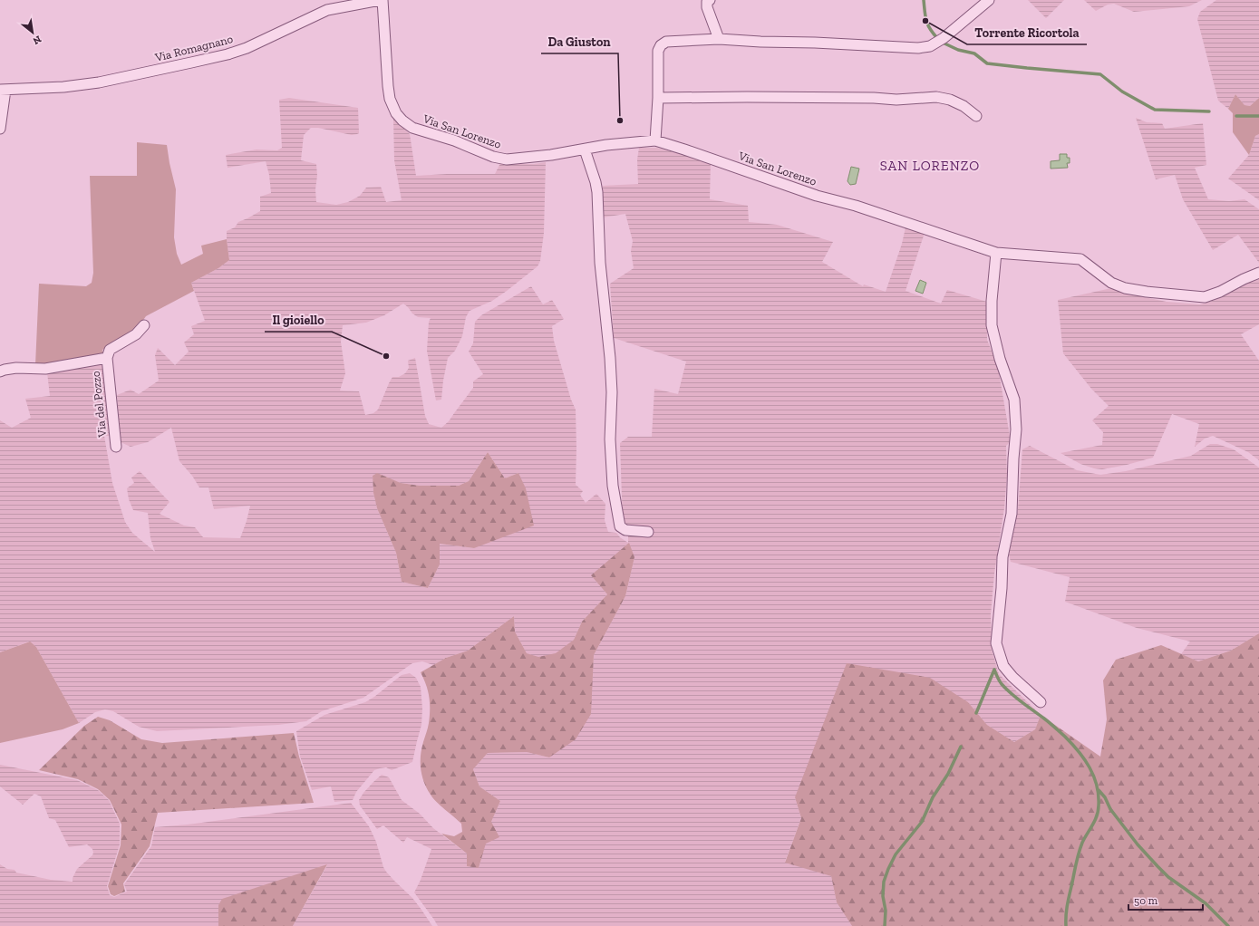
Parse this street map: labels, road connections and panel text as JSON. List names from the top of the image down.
{
  "streets": {
    "street": ["Via Romagnano", "Via San Lorenzo", "Via del Pozzo"]
  },
  "crossings": [
    ["Via Romagnano", "Via San Lorenzo"]
  ],
  "districts": ["SAN LORENZO"],
  "places": ["Torrente Ricortola", "Da Giuston", "Il gioiello"],
  "scale_bar": "50 m",
  "north": "bottom right"
}
